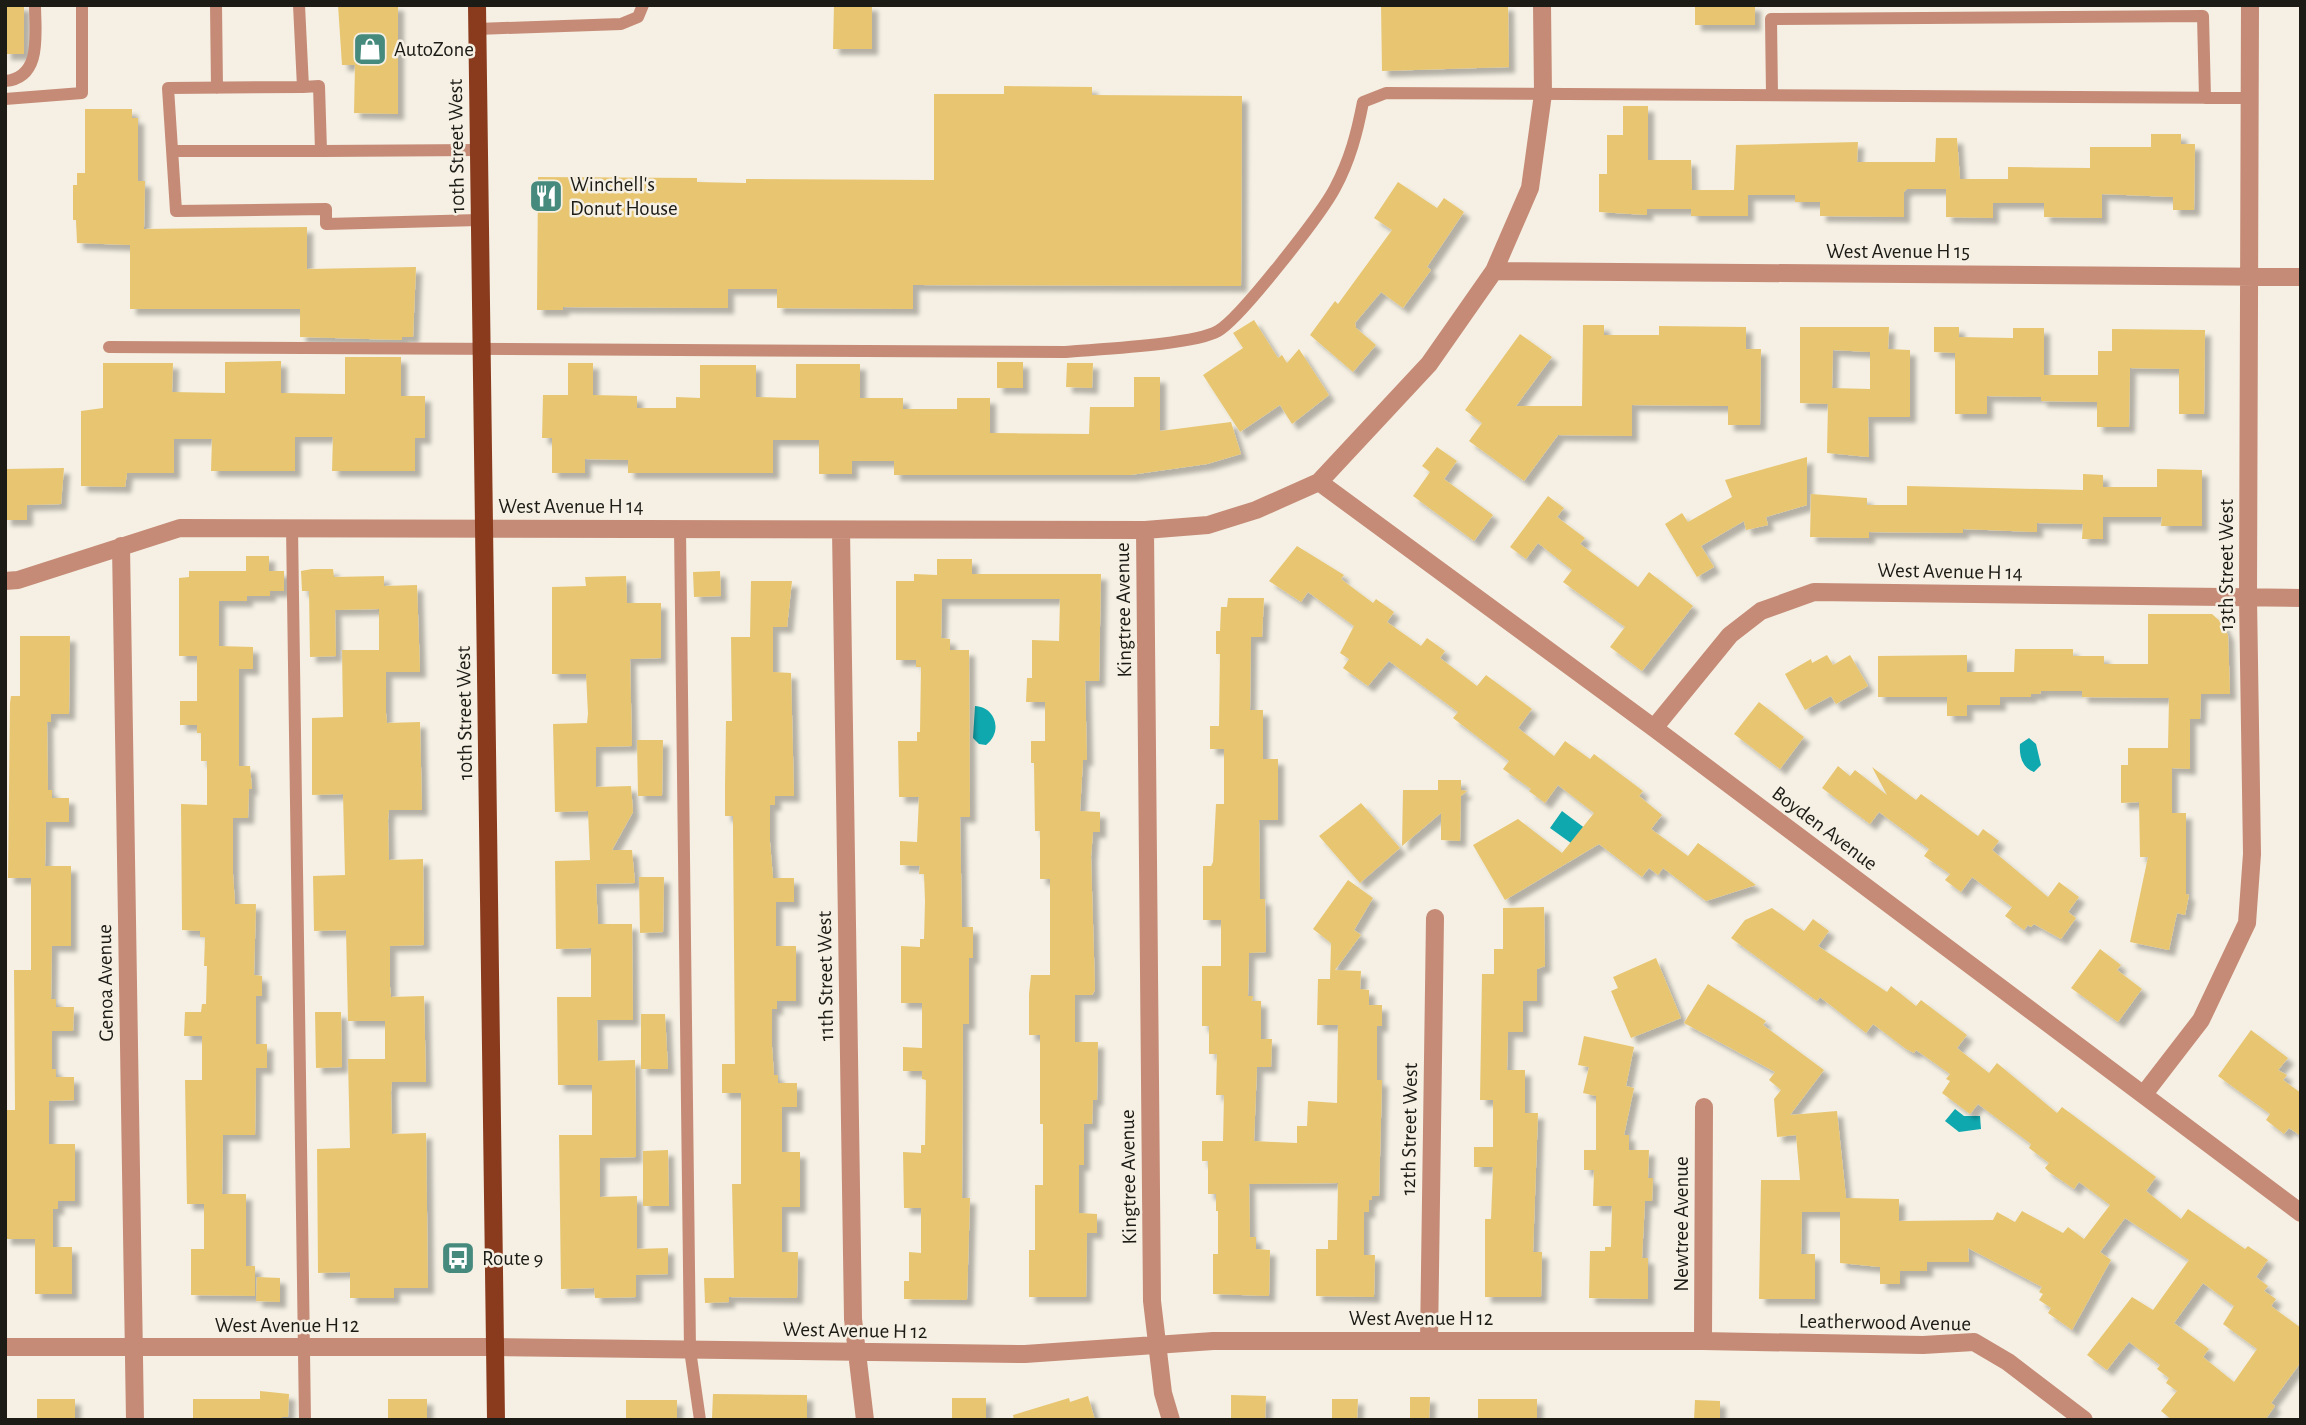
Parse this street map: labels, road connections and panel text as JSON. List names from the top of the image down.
{
  "streets": {
    "main road": ["10th Street West"],
    "street": [
      "West Avenue H 15",
      "West Avenue H 14",
      "13th Street West",
      "Kingtree Avenue",
      "Boyden Avenue",
      "11th Street West",
      "Genoa Avenue",
      "12th Street West",
      "Newtree Avenue",
      "West Avenue H 12",
      "Leatherwood Avenue"
    ]
  },
  "crossings": [
    ["10th Street West", "West Avenue H 14"],
    ["10th Street West", "West Avenue H 12"],
    ["West Avenue H 15", "13th Street West"],
    ["West Avenue H 15", "Kingtree Avenue"],
    ["West Avenue H 14", "13th Street West"],
    ["West Avenue H 14", "Kingtree Avenue"],
    ["West Avenue H 14", "Boyden Avenue"],
    ["West Avenue H 14", "11th Street West"],
    ["West Avenue H 14", "Genoa Avenue"],
    ["13th Street West", "Boyden Avenue"],
    ["Kingtree Avenue", "Boyden Avenue"],
    ["Kingtree Avenue", "West Avenue H 12"],
    ["11th Street West", "West Avenue H 12"],
    ["Genoa Avenue", "West Avenue H 12"],
    ["12th Street West", "West Avenue H 12"],
    ["Newtree Avenue", "West Avenue H 12"],
    ["Newtree Avenue", "Leatherwood Avenue"],
    ["West Avenue H 12", "Leatherwood Avenue"]
  ],
  "places": {
    "shop": ["AutoZone"],
    "restaurant": ["Winchell's Donut House"],
    "bus stop": ["Route 9"]
  }
}
